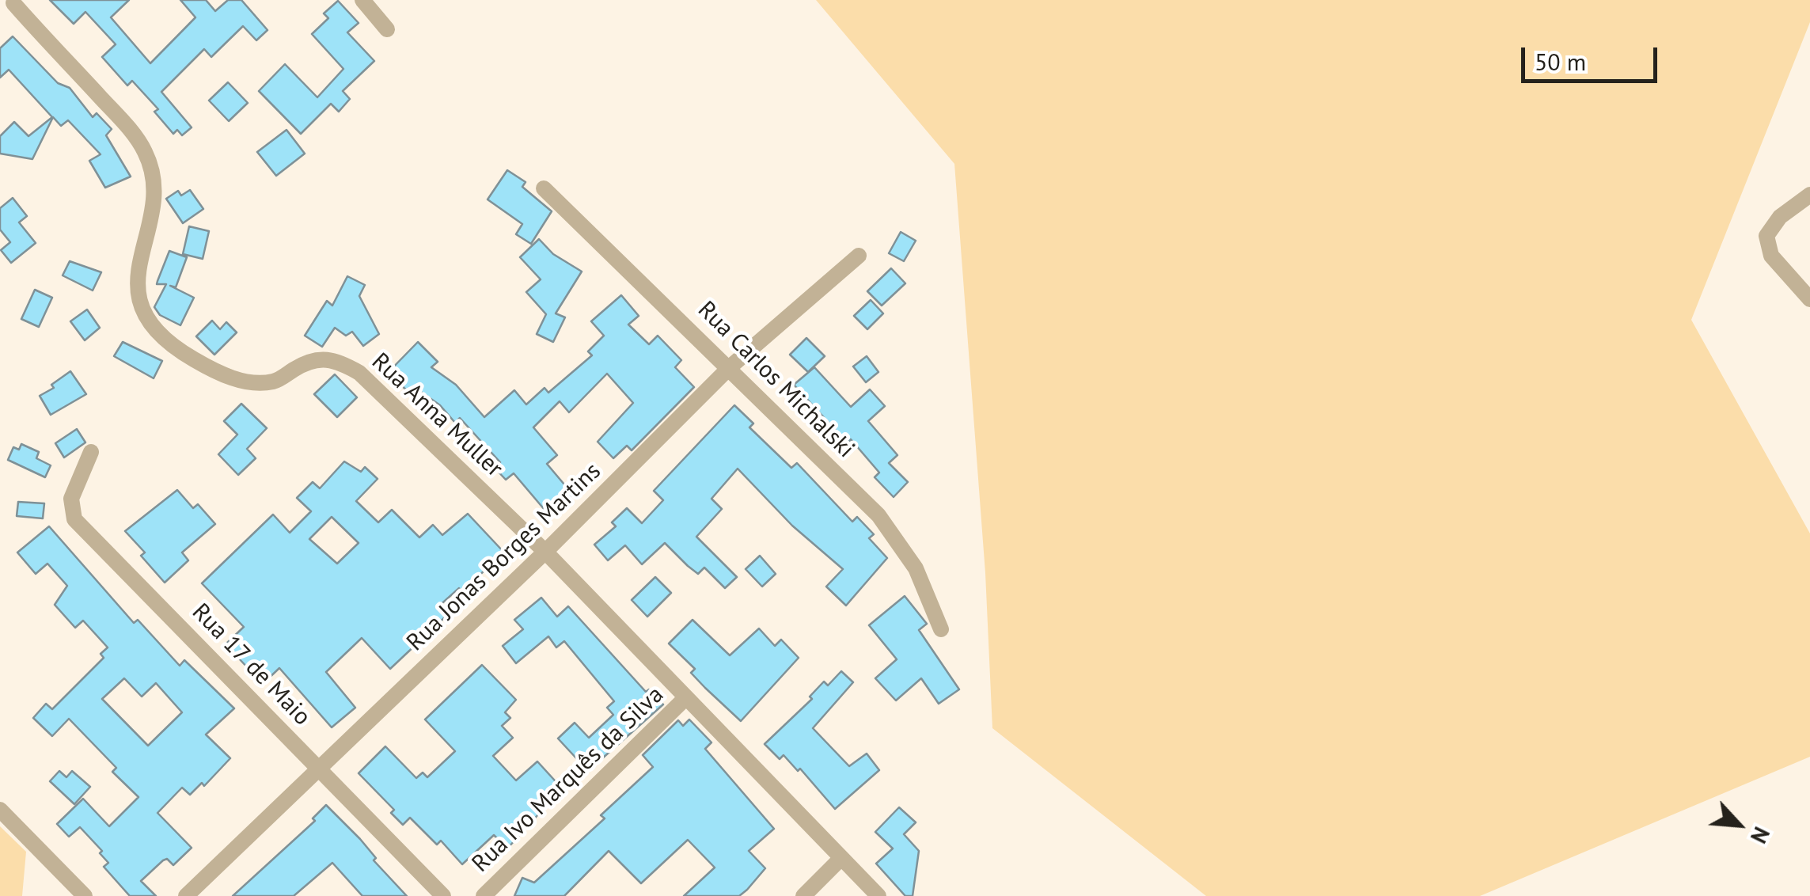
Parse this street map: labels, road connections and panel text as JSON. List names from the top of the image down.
{
  "streets": {
    "street": [
      "Rua Carlos Michalski",
      "Rua Anna Muller",
      "Rua Jonas Borges Martins",
      "Rua 17 de Maio",
      "Rua Ivo Marquês da Silva"
    ]
  },
  "crossings": [
    ["Rua Carlos Michalski", "Rua Jonas Borges Martins"],
    ["Rua Anna Muller", "Rua Jonas Borges Martins"],
    ["Rua Anna Muller", "Rua Ivo Marquês da Silva"],
    ["Rua Jonas Borges Martins", "Rua 17 de Maio"]
  ],
  "scale_bar": "50 m",
  "north": "bottom right"
}
